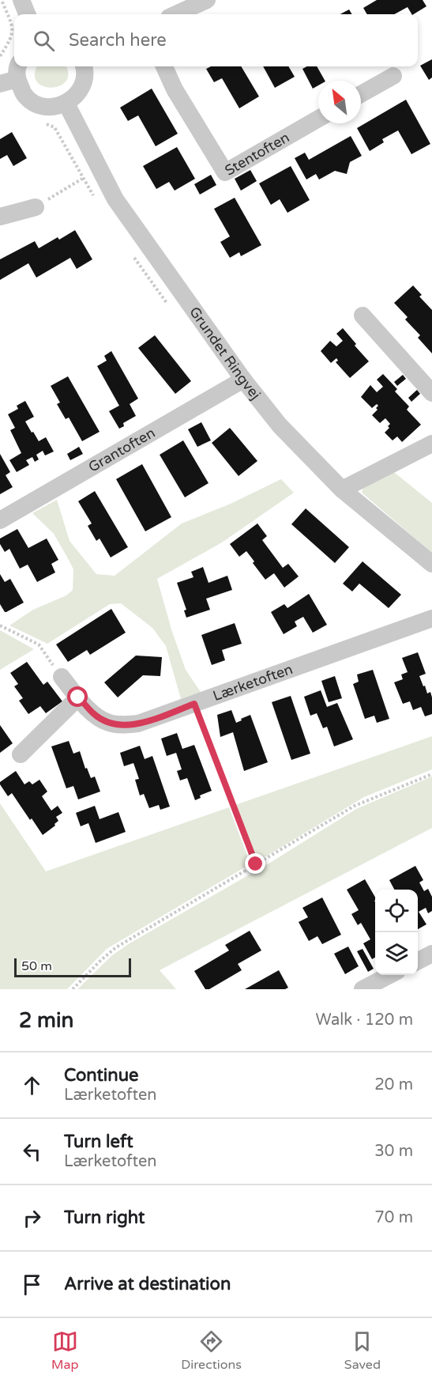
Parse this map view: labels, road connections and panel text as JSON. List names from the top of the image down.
{
  "streets": {
    "street": [
      "Stentoften",
      "Grundet Ringvej",
      "Grantoften",
      "Lærketoften"
    ]
  },
  "crossings": [
    ["Grundet Ringvej", "Grantoften"]
  ],
  "scale_bar": "50 m",
  "north": "top left",
  "page": {
    "search": "Search here",
    "scale": "50 m",
    "heading": ["2 min", "Walk · 120 m"],
    "list": [
      ["Continue", "Lærketoften", "20 m"],
      ["Turn left", "Lærketoften", "30 m"],
      ["Turn right", "70 m"],
      "Arrive at destination"
    ],
    "nav": ["Map", "Directions", "Saved"]
  }
}
